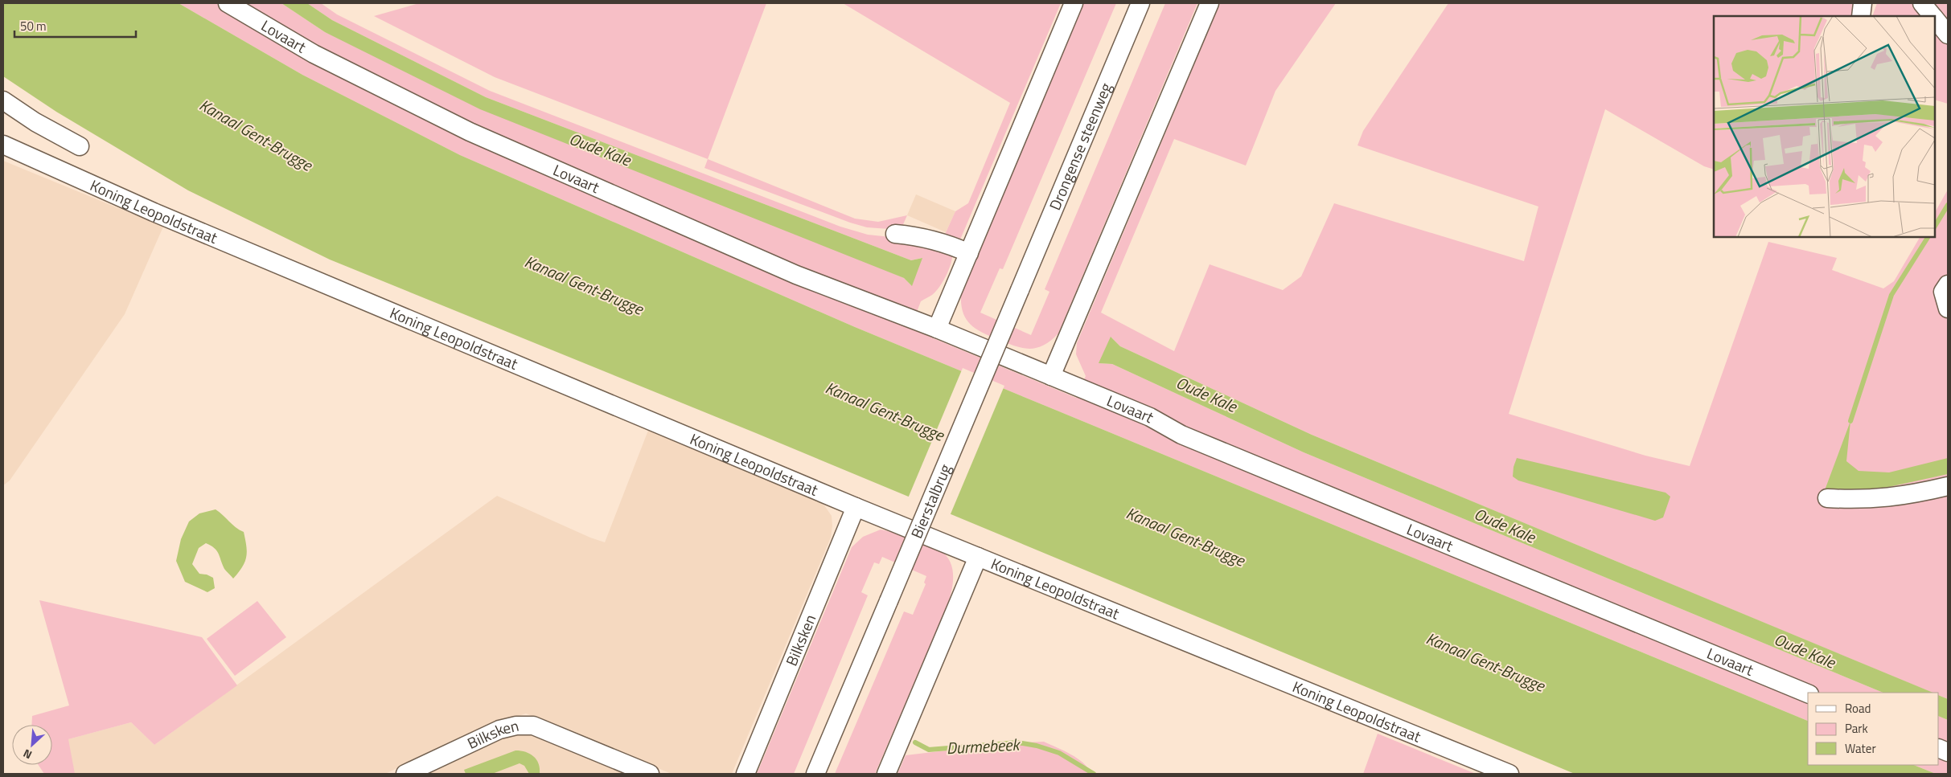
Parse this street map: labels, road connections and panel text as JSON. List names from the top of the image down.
{
  "streets": {
    "street": [
      "Lovaart",
      "Drongense steenweg",
      "Koning Leopoldstraat",
      "Bierstalbrug",
      "Bilksken"
    ]
  },
  "crossings": [
    ["Drongense steenweg", "Bierstalbrug"],
    ["Koning Leopoldstraat", "Bilksken"]
  ],
  "water": ["Kanaal Gent-Brugge", "Oude Kale", "Durmebeek"],
  "legend": ["Road", "Park", "Water"],
  "scale_bar": "50 m",
  "north": "bottom left"
}
